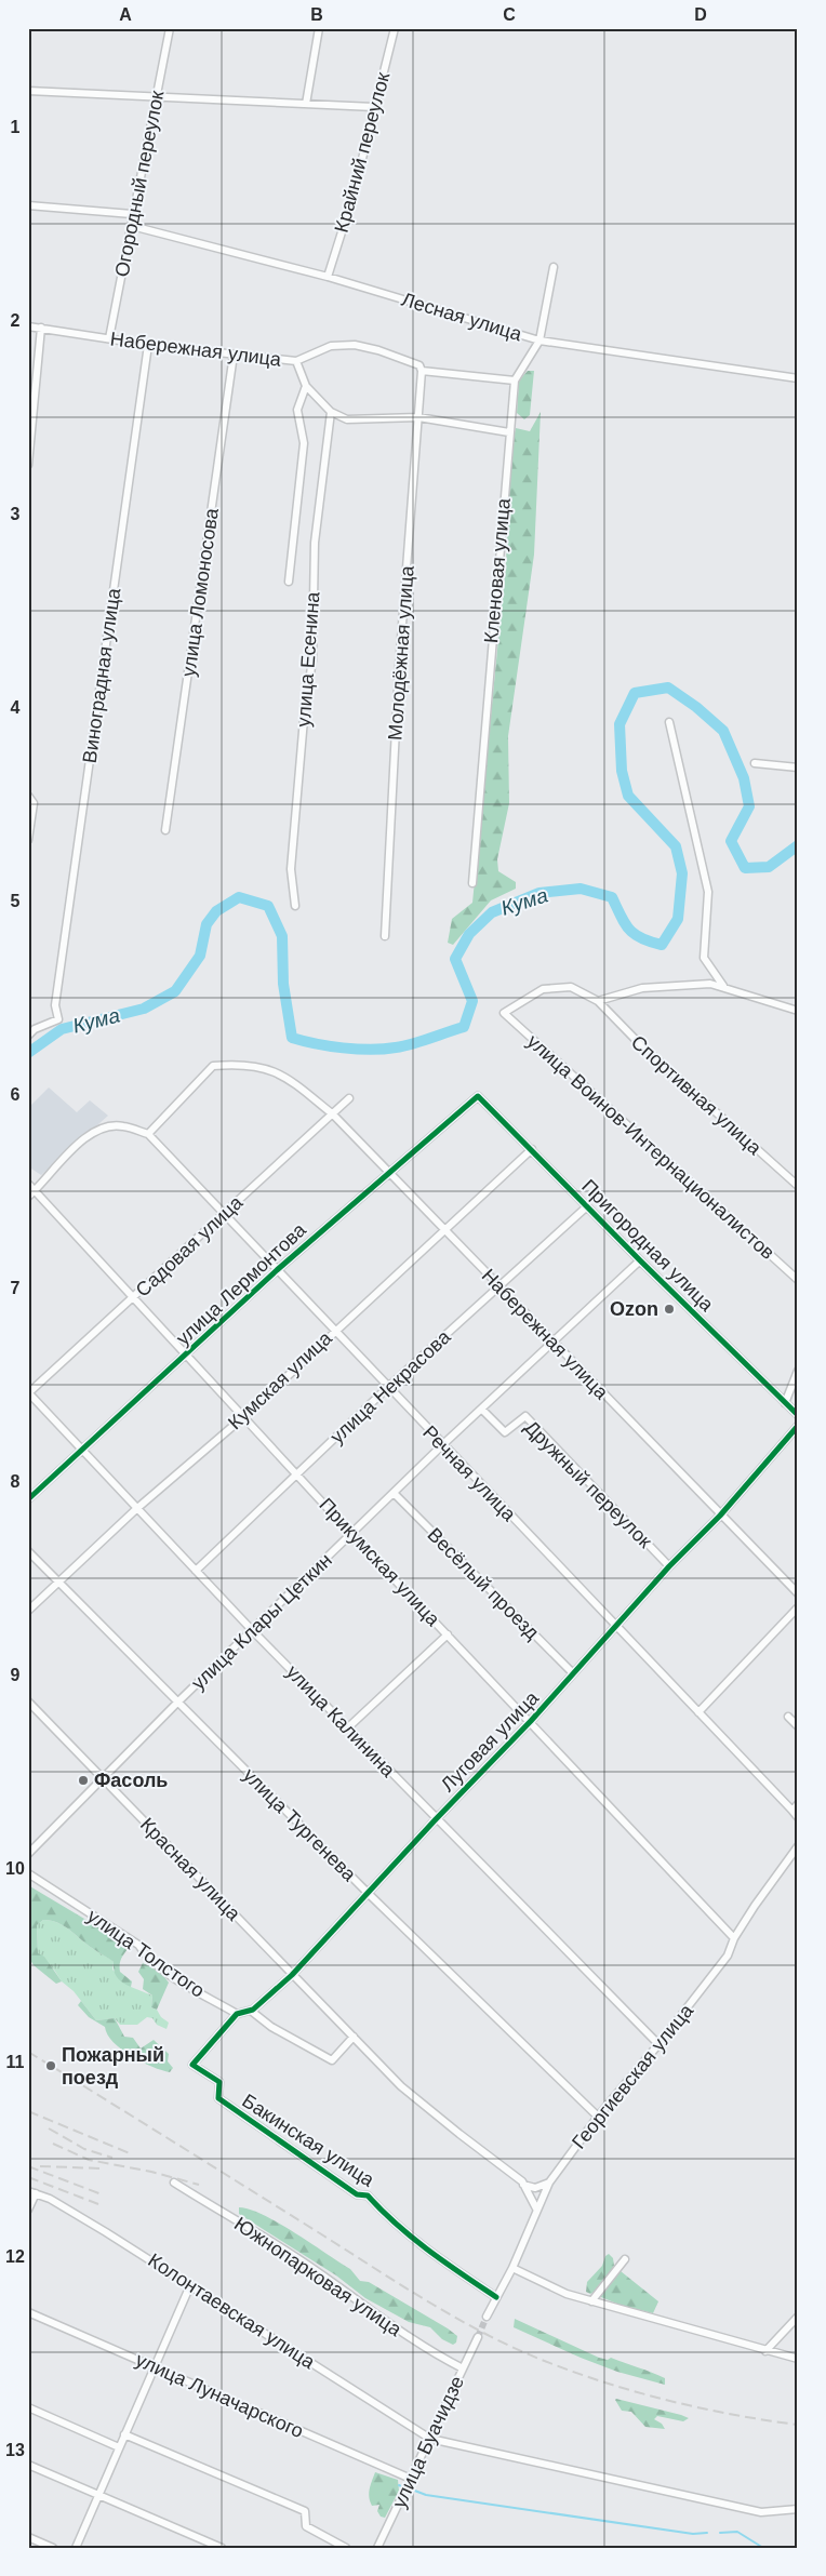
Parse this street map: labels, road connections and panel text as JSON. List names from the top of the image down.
{
  "streets": {
    "street": [
      "Крайний переулок",
      "Огородный переулок",
      "Лесная улица",
      "Набережная улица",
      "Кленовая улица",
      "улица Ломоносова",
      "Молодёжная улица",
      "улица Есенина",
      "Виноградная улица",
      "Спортивная улица",
      "улица Воинов-Интернационалистов",
      "Пригородная улица",
      "Садовая улица",
      "улица Лермонтова",
      "Кумская улица",
      "улица Некрасова",
      "Речная улица",
      "Дружный переулок",
      "Прикумская улица",
      "Весёлый проезд",
      "улица Клары Цеткин",
      "улица Калинина",
      "Луговая улица",
      "улица Тургенева",
      "Красная улица",
      "улица Толстого",
      "Георгиевская улица",
      "Бакинская улица",
      "Южнопарковая улица",
      "Колонтаевская улица",
      "улица Луначарского",
      "улица Буачидзе"
    ]
  },
  "crossings": [
    ["Крайний переулок", "Лесная улица"],
    ["Огородный переулок", "Лесная улица"],
    ["Огородный переулок", "Набережная улица"],
    ["Лесная улица", "Кленовая улица"],
    ["Набережная улица", "Кленовая улица"],
    ["Набережная улица", "улица Ломоносова"],
    ["Набережная улица", "Молодёжная улица"],
    ["Набережная улица", "Виноградная улица"],
    ["Набережная улица", "Садовая улица"],
    ["Набережная улица", "улица Лермонтова"],
    ["Набережная улица", "Кумская улица"],
    ["Набережная улица", "улица Некрасова"],
    ["Набережная улица", "Речная улица"],
    ["Набережная улица", "улица Клары Цеткин"],
    ["Набережная улица", "Луговая улица"],
    ["Спортивная улица", "улица Воинов-Интернационалистов"],
    ["Пригородная улица", "улица Лермонтова"],
    ["Пригородная улица", "Кумская улица"],
    ["Пригородная улица", "улица Некрасова"],
    ["Пригородная улица", "улица Клары Цеткин"],
    ["Садовая улица", "Речная улица"],
    ["Садовая улица", "Прикумская улица"],
    ["Садовая улица", "улица Калинина"],
    ["улица Лермонтова", "Речная улица"],
    ["улица Лермонтова", "Прикумская улица"],
    ["улица Лермонтова", "улица Калинина"],
    ["Кумская улица", "Речная улица"],
    ["Кумская улица", "Прикумская улица"],
    ["Кумская улица", "улица Калинина"],
    ["Кумская улица", "улица Тургенева"],
    ["улица Некрасова", "Речная улица"],
    ["улица Некрасова", "Прикумская улица"],
    ["улица Некрасова", "улица Калинина"],
    ["Речная улица", "улица Клары Цеткин"],
    ["Речная улица", "Луговая улица"],
    ["Дружный переулок", "улица Клары Цеткин"],
    ["Дружный переулок", "Луговая улица"],
    ["Прикумская улица", "улица Клары Цеткин"],
    ["Прикумская улица", "Луговая улица"],
    ["Прикумская улица", "Георгиевская улица"],
    ["Весёлый проезд", "улица Клары Цеткин"],
    ["Весёлый проезд", "Луговая улица"],
    ["улица Клары Цеткин", "улица Калинина"],
    ["улица Клары Цеткин", "улица Тургенева"],
    ["улица Клары Цеткин", "Красная улица"],
    ["улица Калинина", "Луговая улица"],
    ["улица Калинина", "Георгиевская улица"],
    ["Луговая улица", "улица Тургенева"],
    ["Луговая улица", "Красная улица"],
    ["Луговая улица", "улица Толстого"],
    ["Луговая улица", "Бакинская улица"],
    ["улица Тургенева", "Георгиевская улица"],
    ["Красная улица", "Георгиевская улица"],
    ["улица Толстого", "Бакинская улица"],
    ["Георгиевская улица", "Бакинская улица"],
    ["Южнопарковая улица", "улица Буачидзе"],
    ["Колонтаевская улица", "улица Буачидзе"],
    ["улица Луначарского", "улица Буачидзе"]
  ],
  "water": ["Кума"],
  "places": ["Ozon", "Фасоль", "Пожарный поезд"],
  "grid": {
    "columns": [
      "A",
      "B",
      "C",
      "D"
    ],
    "rows": [
      "1",
      "2",
      "3",
      "4",
      "5",
      "6",
      "7",
      "8",
      "9",
      "10",
      "11",
      "12",
      "13"
    ]
  }
}
